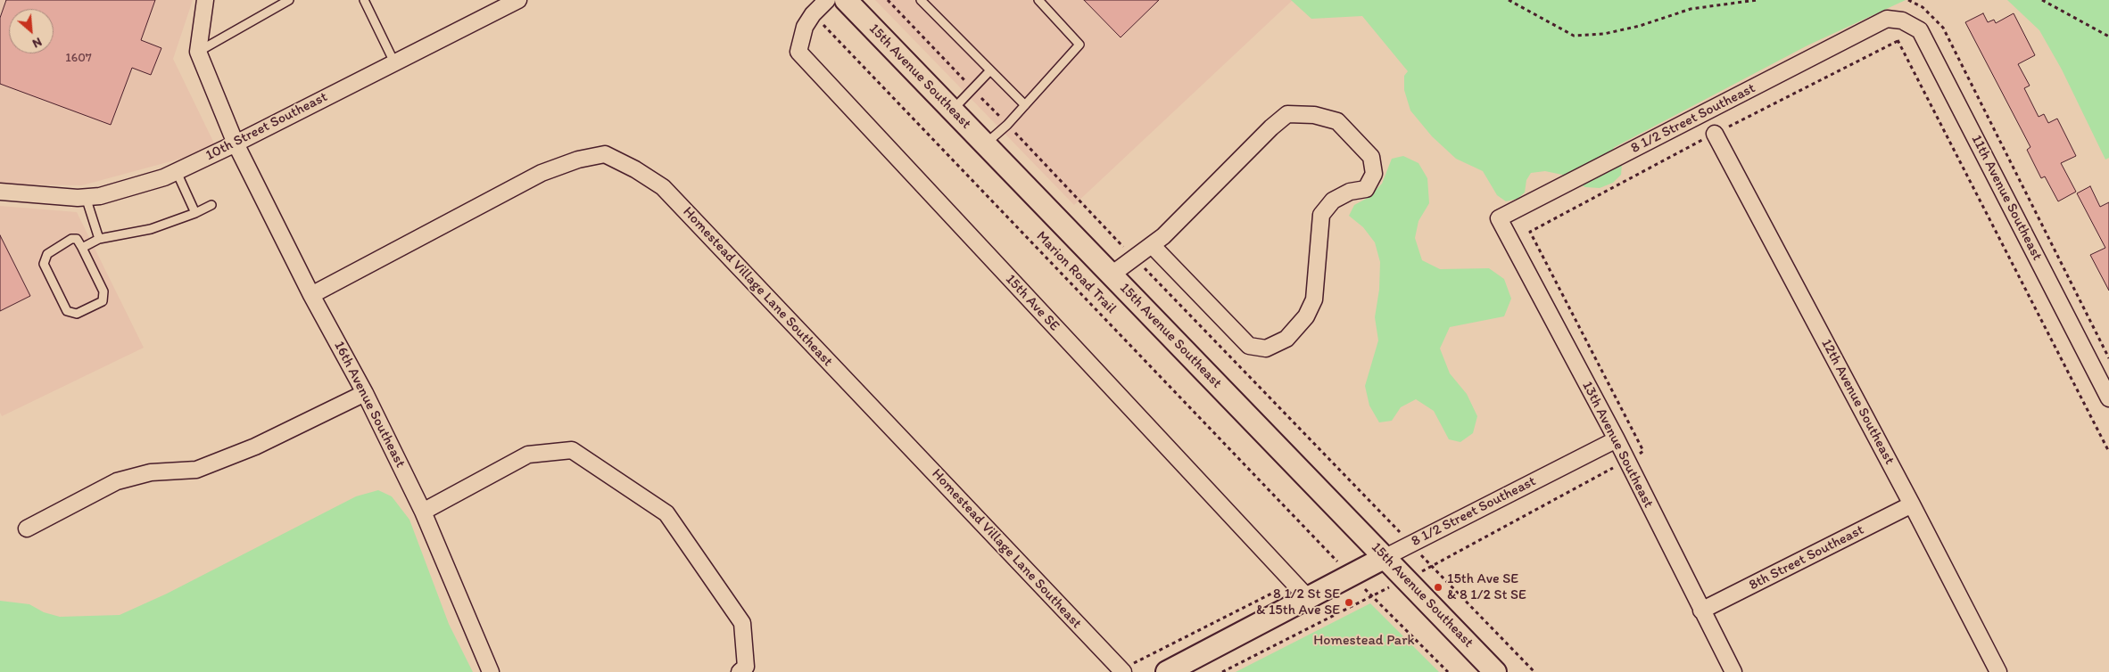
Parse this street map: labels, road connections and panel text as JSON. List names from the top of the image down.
{
  "streets": {
    "main road": ["15th Avenue Southeast", "8 1/2 Street Southeast"],
    "street": [
      "10th Street Southeast",
      "11th Avenue Southeast",
      "Homestead Village Lane Southeast",
      "15th Ave SE",
      "12th Avenue Southeast",
      "16th Avenue Southeast",
      "13th Avenue Southeast",
      "8th Street Southeast"
    ],
    "path": ["Marion Road Trail"]
  },
  "crossings": [
    ["15th Avenue Southeast", "8 1/2 Street Southeast"],
    ["8 1/2 Street Southeast", "11th Avenue Southeast"],
    ["8 1/2 Street Southeast", "15th Ave SE"],
    ["8 1/2 Street Southeast", "13th Avenue Southeast"],
    ["10th Street Southeast", "16th Avenue Southeast"],
    ["Marion Road Trail", "15th Ave SE"],
    ["Homestead Village Lane Southeast", "16th Avenue Southeast"],
    ["12th Avenue Southeast", "8th Street Southeast"],
    ["13th Avenue Southeast", "8th Street Southeast"]
  ],
  "parks": ["Homestead Park"],
  "places": ["15th Ave SE & 8 1/2 St SE", "8 1/2 St SE & 15th Ave SE"],
  "house_numbers": ["1607"],
  "north": "bottom right"
}
